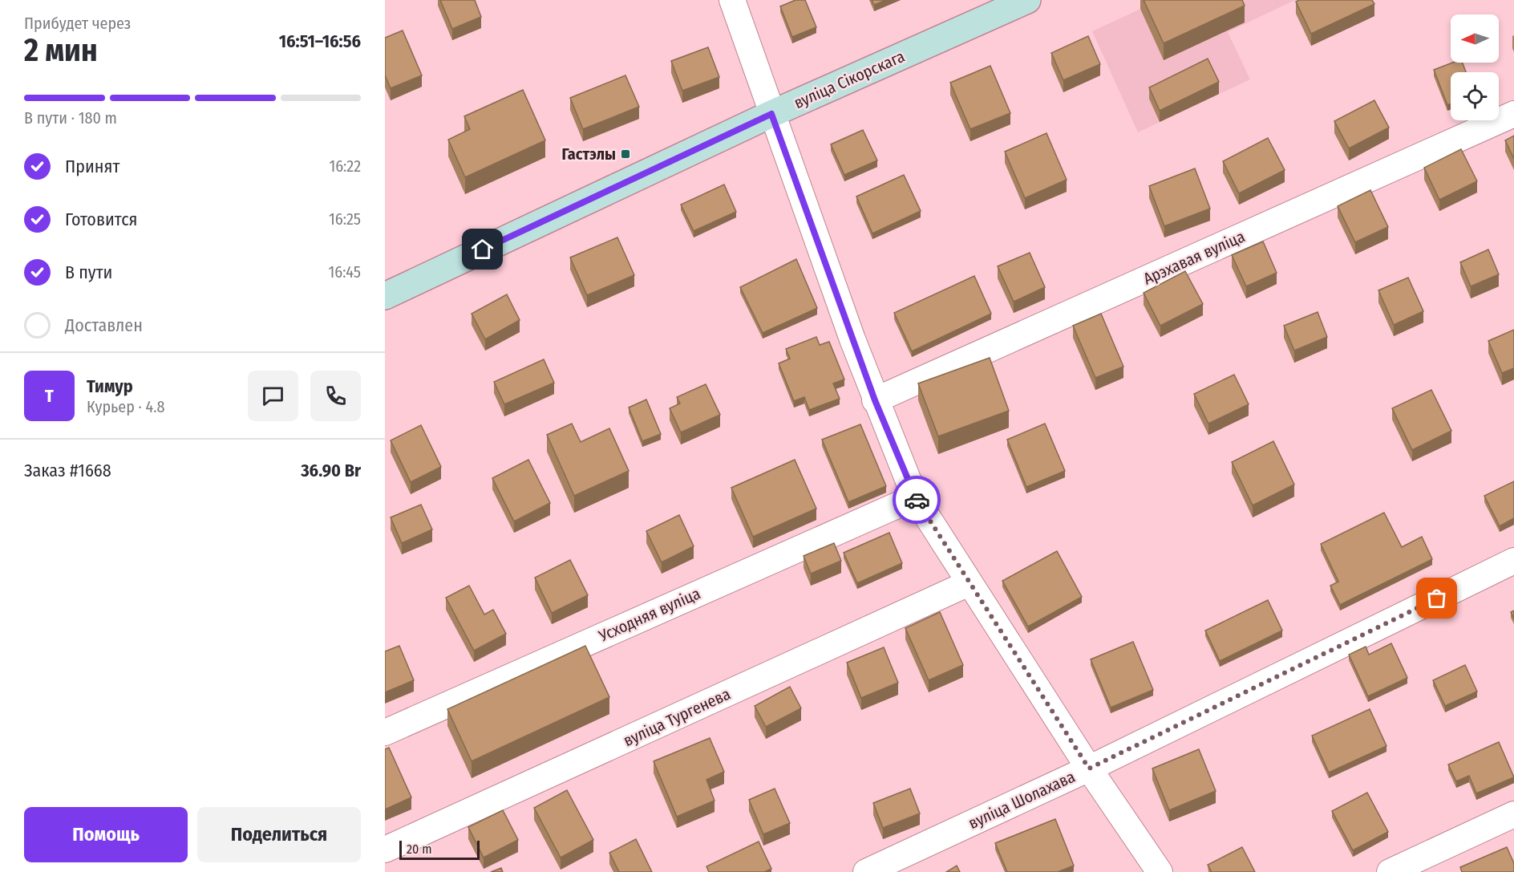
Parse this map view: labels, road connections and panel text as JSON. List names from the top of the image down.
{
  "streets": {
    "street": [
      "вуліца Сікорскага",
      "Арэхавая вуліца",
      "Усходняя вуліца",
      "вуліца Тургенева",
      "вуліца Шолахава"
    ]
  },
  "places": {
    "transit": ["Гастэлы"]
  },
  "scale_bar": "20 m",
  "north": "left",
  "page": {
    "heading": ["2 мин", "Прибудет через", "16:51–16:56"],
    "panel": [
      "Тимур",
      "Курьер · 4.8",
      "Заказ #1668",
      "36.90 Br"
    ],
    "bar": "В пути · 180 m",
    "list": [
      ["Принят", "16:22"],
      ["Готовится", "16:25"],
      ["В пути", "16:45"],
      "Доставлен"
    ],
    "round": "Т",
    "buttons": ["Помощь", "Поделиться"],
    "scale": "20 m"
  }
}
